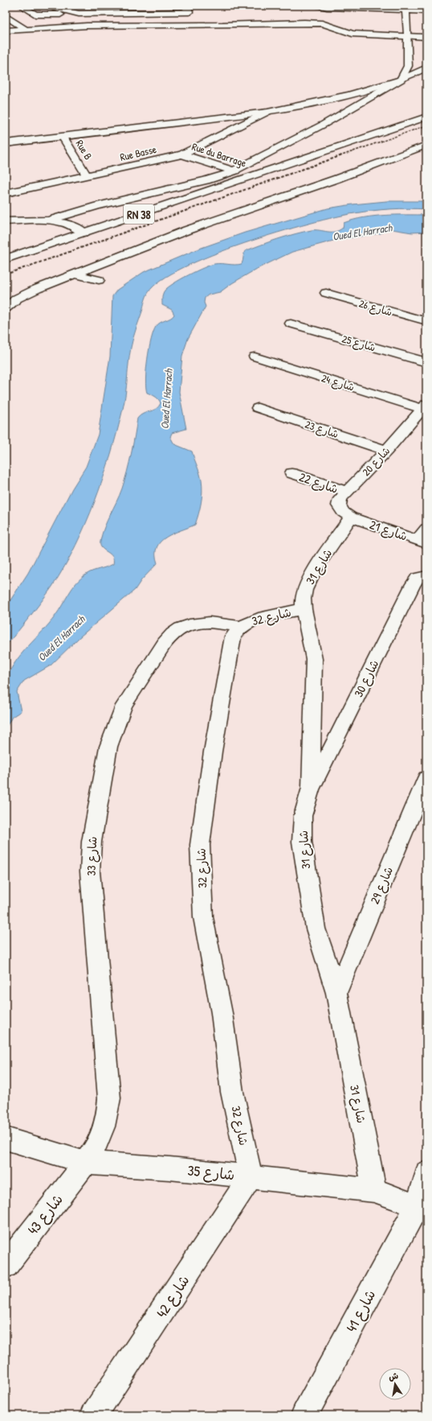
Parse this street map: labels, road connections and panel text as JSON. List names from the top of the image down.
{
  "streets": {
    "street": [
      "Rue B",
      "Rue Basse",
      "Rue du Barrage",
      "RN 38",
      "شارع 26",
      "شارع 25",
      "شارع 24",
      "شارع 23",
      "شارع 20",
      "شارع 22",
      "شارع 21",
      "شارع 31",
      "شارع 32",
      "شارع 30",
      "شارع 33",
      "شارع 29",
      "شارع 35",
      "شارع 43",
      "شارع 42",
      "شارع 41"
    ]
  },
  "crossings": [
    ["Rue B", "Rue Basse"],
    ["Rue Basse", "Rue du Barrage"],
    ["Rue du Barrage", "RN 38"],
    ["شارع 24", "شارع 20"],
    ["شارع 23", "شارع 20"],
    ["شارع 20", "شارع 22"],
    ["شارع 20", "شارع 21"],
    ["شارع 20", "شارع 31"],
    ["شارع 21", "شارع 31"],
    ["شارع 31", "شارع 32"],
    ["شارع 31", "شارع 30"],
    ["شارع 31", "شارع 29"],
    ["شارع 31", "شارع 35"],
    ["شارع 32", "شارع 33"],
    ["شارع 32", "شارع 35"],
    ["شارع 32", "شارع 42"],
    ["شارع 33", "شارع 35"],
    ["شارع 33", "شارع 43"],
    ["شارع 35", "شارع 43"],
    ["شارع 35", "شارع 42"],
    ["شارع 35", "شارع 41"]
  ],
  "water": ["Oued El Harrach"],
  "north": "top"
}
